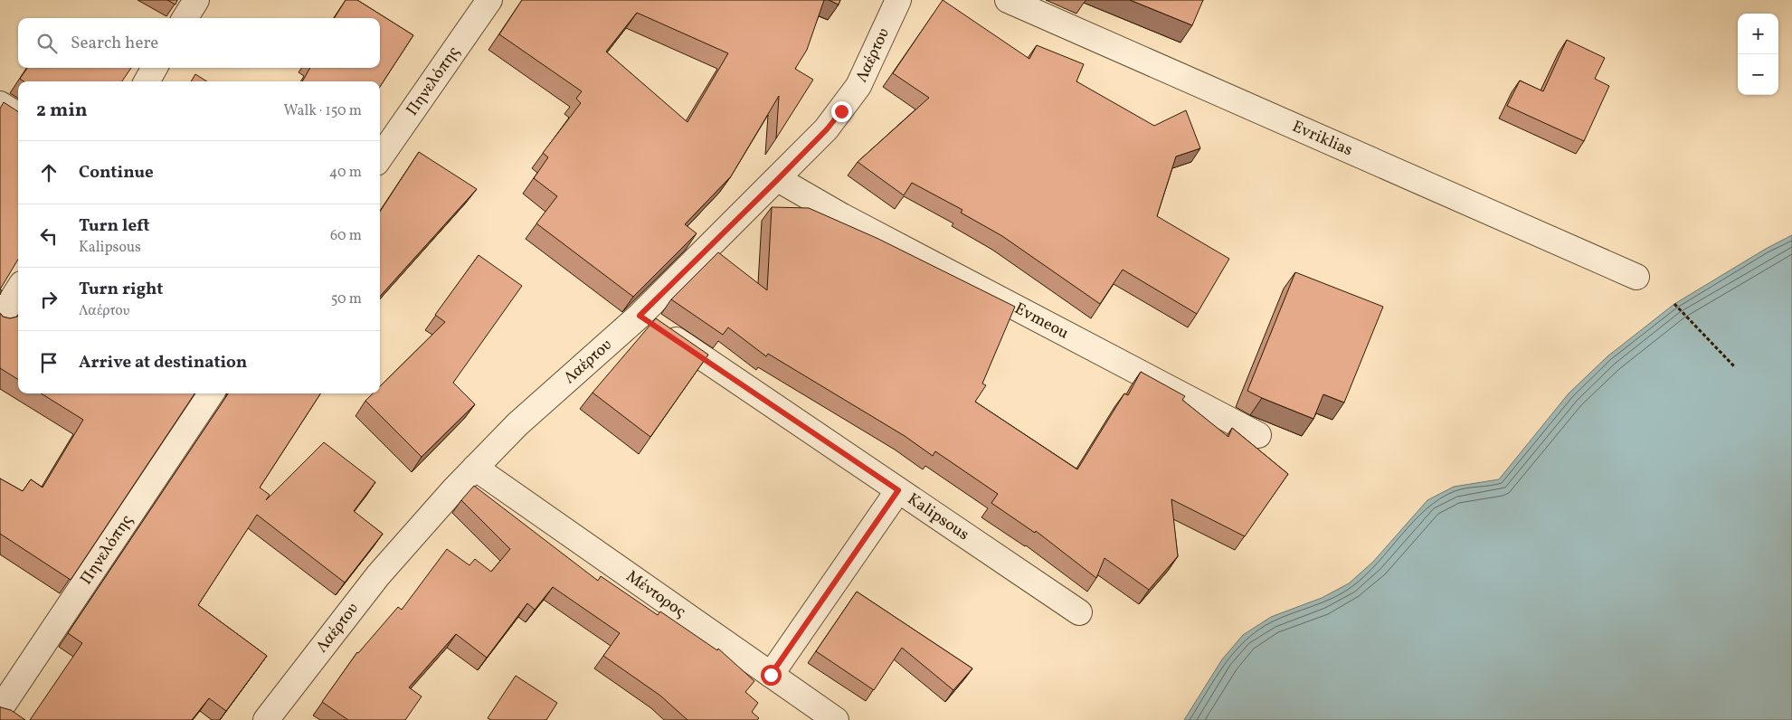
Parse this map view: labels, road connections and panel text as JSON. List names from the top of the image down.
{
  "streets": {
    "street": [
      "Λαέρτου",
      "Πηνελόπης",
      "Evriklias",
      "Evmeou",
      "Kalipsous",
      "Μέντορος"
    ]
  },
  "crossings": [
    ["Λαέρτου", "Evmeou"],
    ["Λαέρτου", "Kalipsous"],
    ["Λαέρτου", "Μέντορος"]
  ],
  "page": {
    "map_buttons": ["+", "−"],
    "search": "Search here",
    "heading": ["2 min", "Walk · 150 m"],
    "list": [
      ["Continue", "40 m"],
      ["Turn left", "Kalipsous", "60 m"],
      ["Turn right", "Λαέρτου", "50 m"],
      "Arrive at destination"
    ]
  }
}
